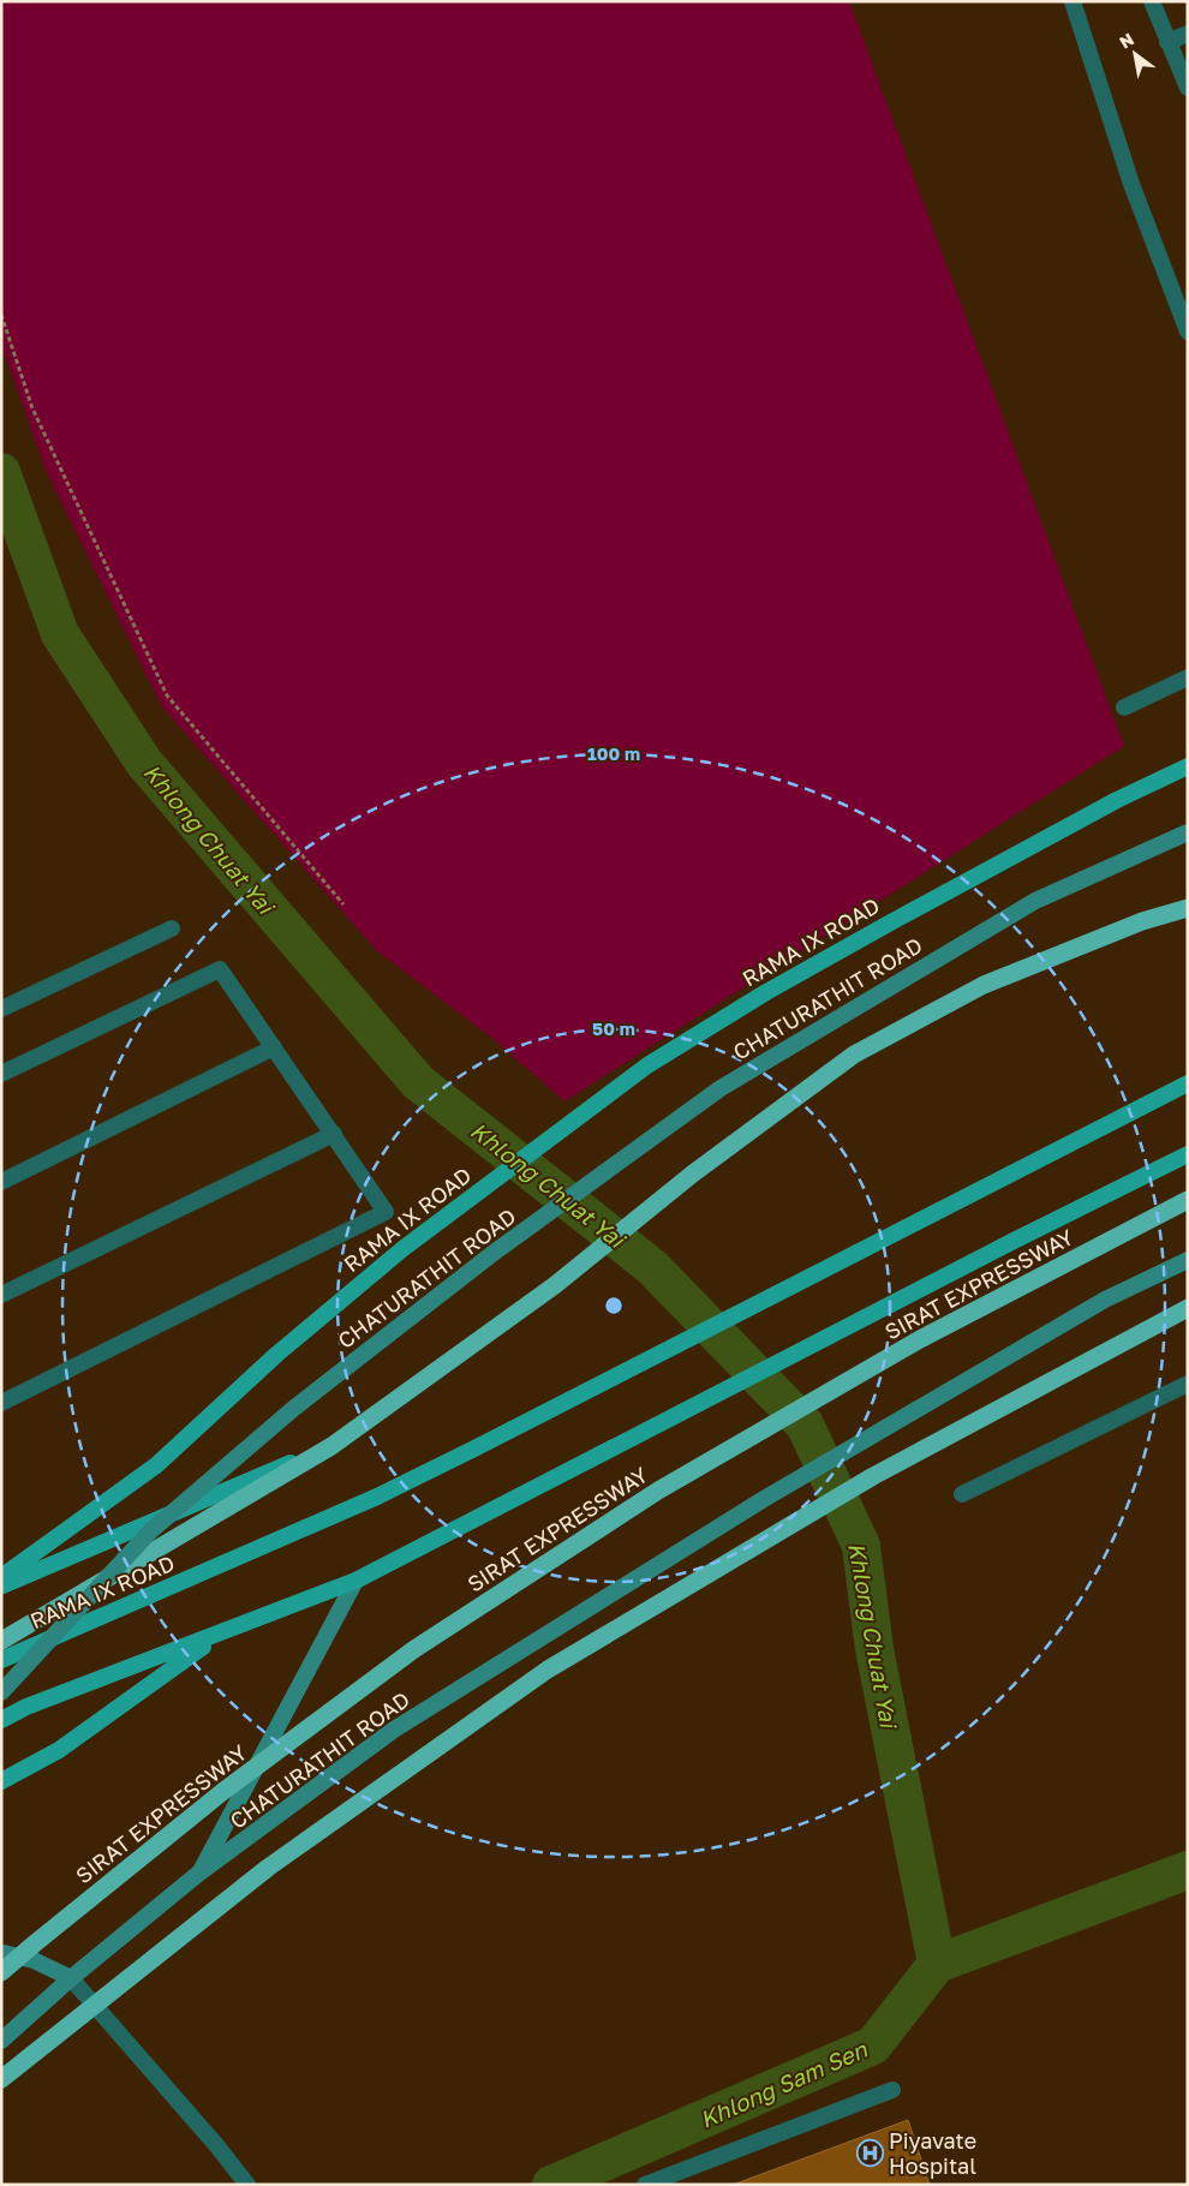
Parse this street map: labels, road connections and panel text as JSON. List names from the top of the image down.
{
  "streets": {
    "highway": ["SIRAT EXPRESSWAY"],
    "main road": ["RAMA IX ROAD", "CHATURATHIT ROAD"]
  },
  "water": ["Khlong Chuat Yai", "Khlong Sam Sen"],
  "places": {
    "hospital": ["Piyavate Hospital"]
  },
  "north": "top left",
  "rings": ["100 m", "50 m"]
}
